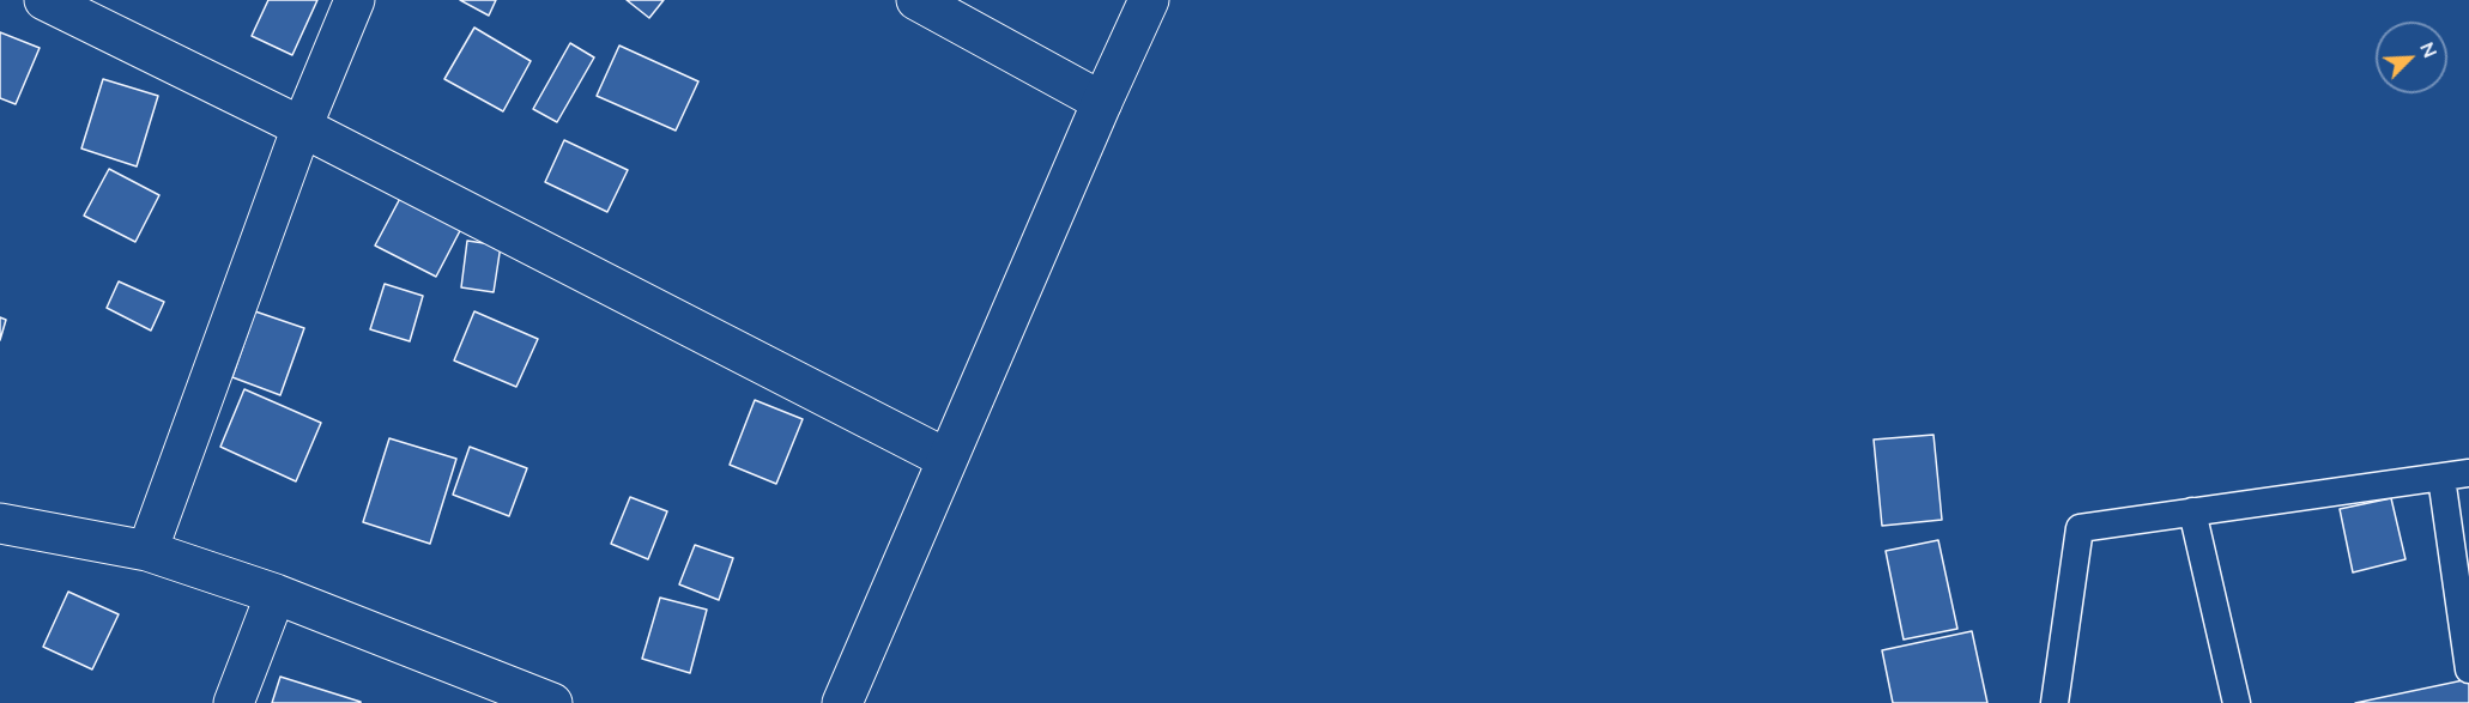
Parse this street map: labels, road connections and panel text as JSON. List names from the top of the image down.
{
  "north": "top right"
}
